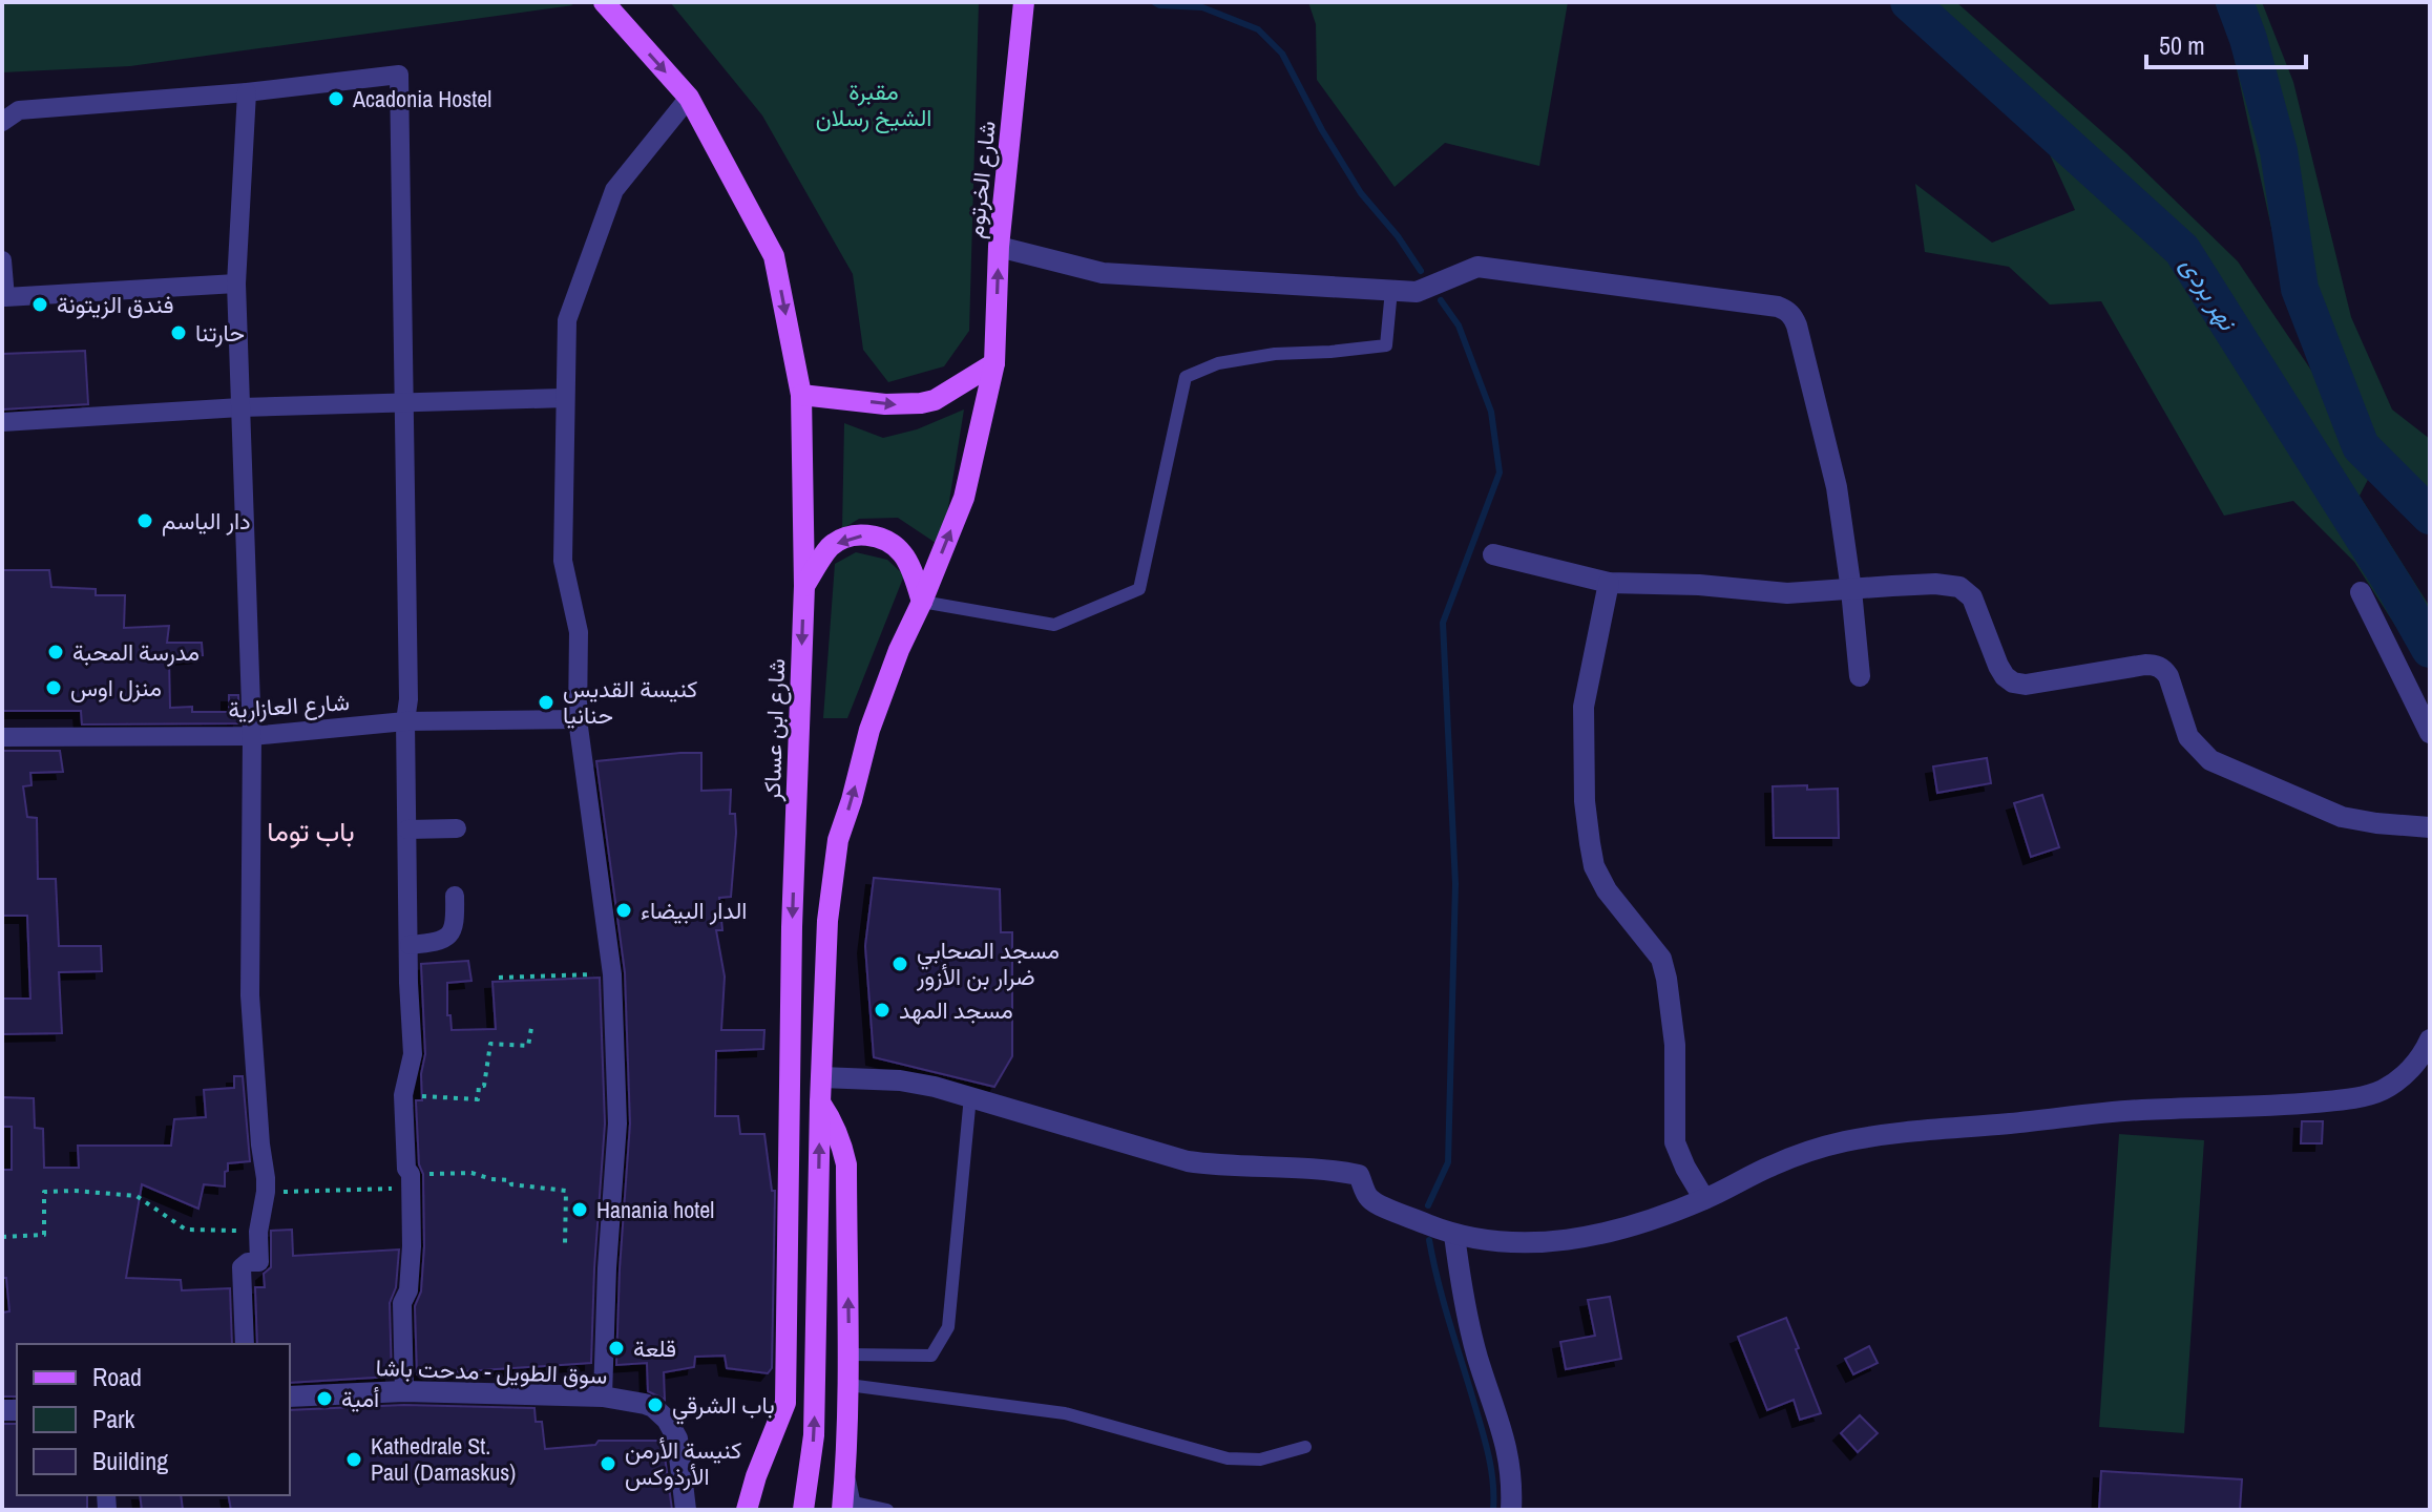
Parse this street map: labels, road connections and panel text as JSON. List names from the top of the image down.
{
  "streets": {
    "main road": ["شارع الخرتوم", "شارع ابن عساكر"],
    "street": ["شارع العازارية", "سوق الطويل - مدحت باشا"]
  },
  "districts": ["باب توما"],
  "water": ["نهر بردى"],
  "parks": ["مقبرة الشيخ رسلان"],
  "places": [
    "Acadonia Hostel",
    "فندق الزيتونة",
    "حارتنا",
    "دار الياسم",
    "مدرسة المحبة",
    "منزل اوس",
    "كنيسة القديس حنانيا",
    "الدار البيضاء",
    "مسجد الصحابي ضرار بن الأزور",
    "مسجد المهد",
    "Hanania hotel",
    "قلعة",
    "أمية",
    "باب الشرقي",
    "Kathedrale St. Paul (Damaskus)",
    "كنيسة الأرمن الأرذوكس"
  ],
  "legend": ["Road", "Park", "Building"],
  "scale_bar": "50 m"
}
